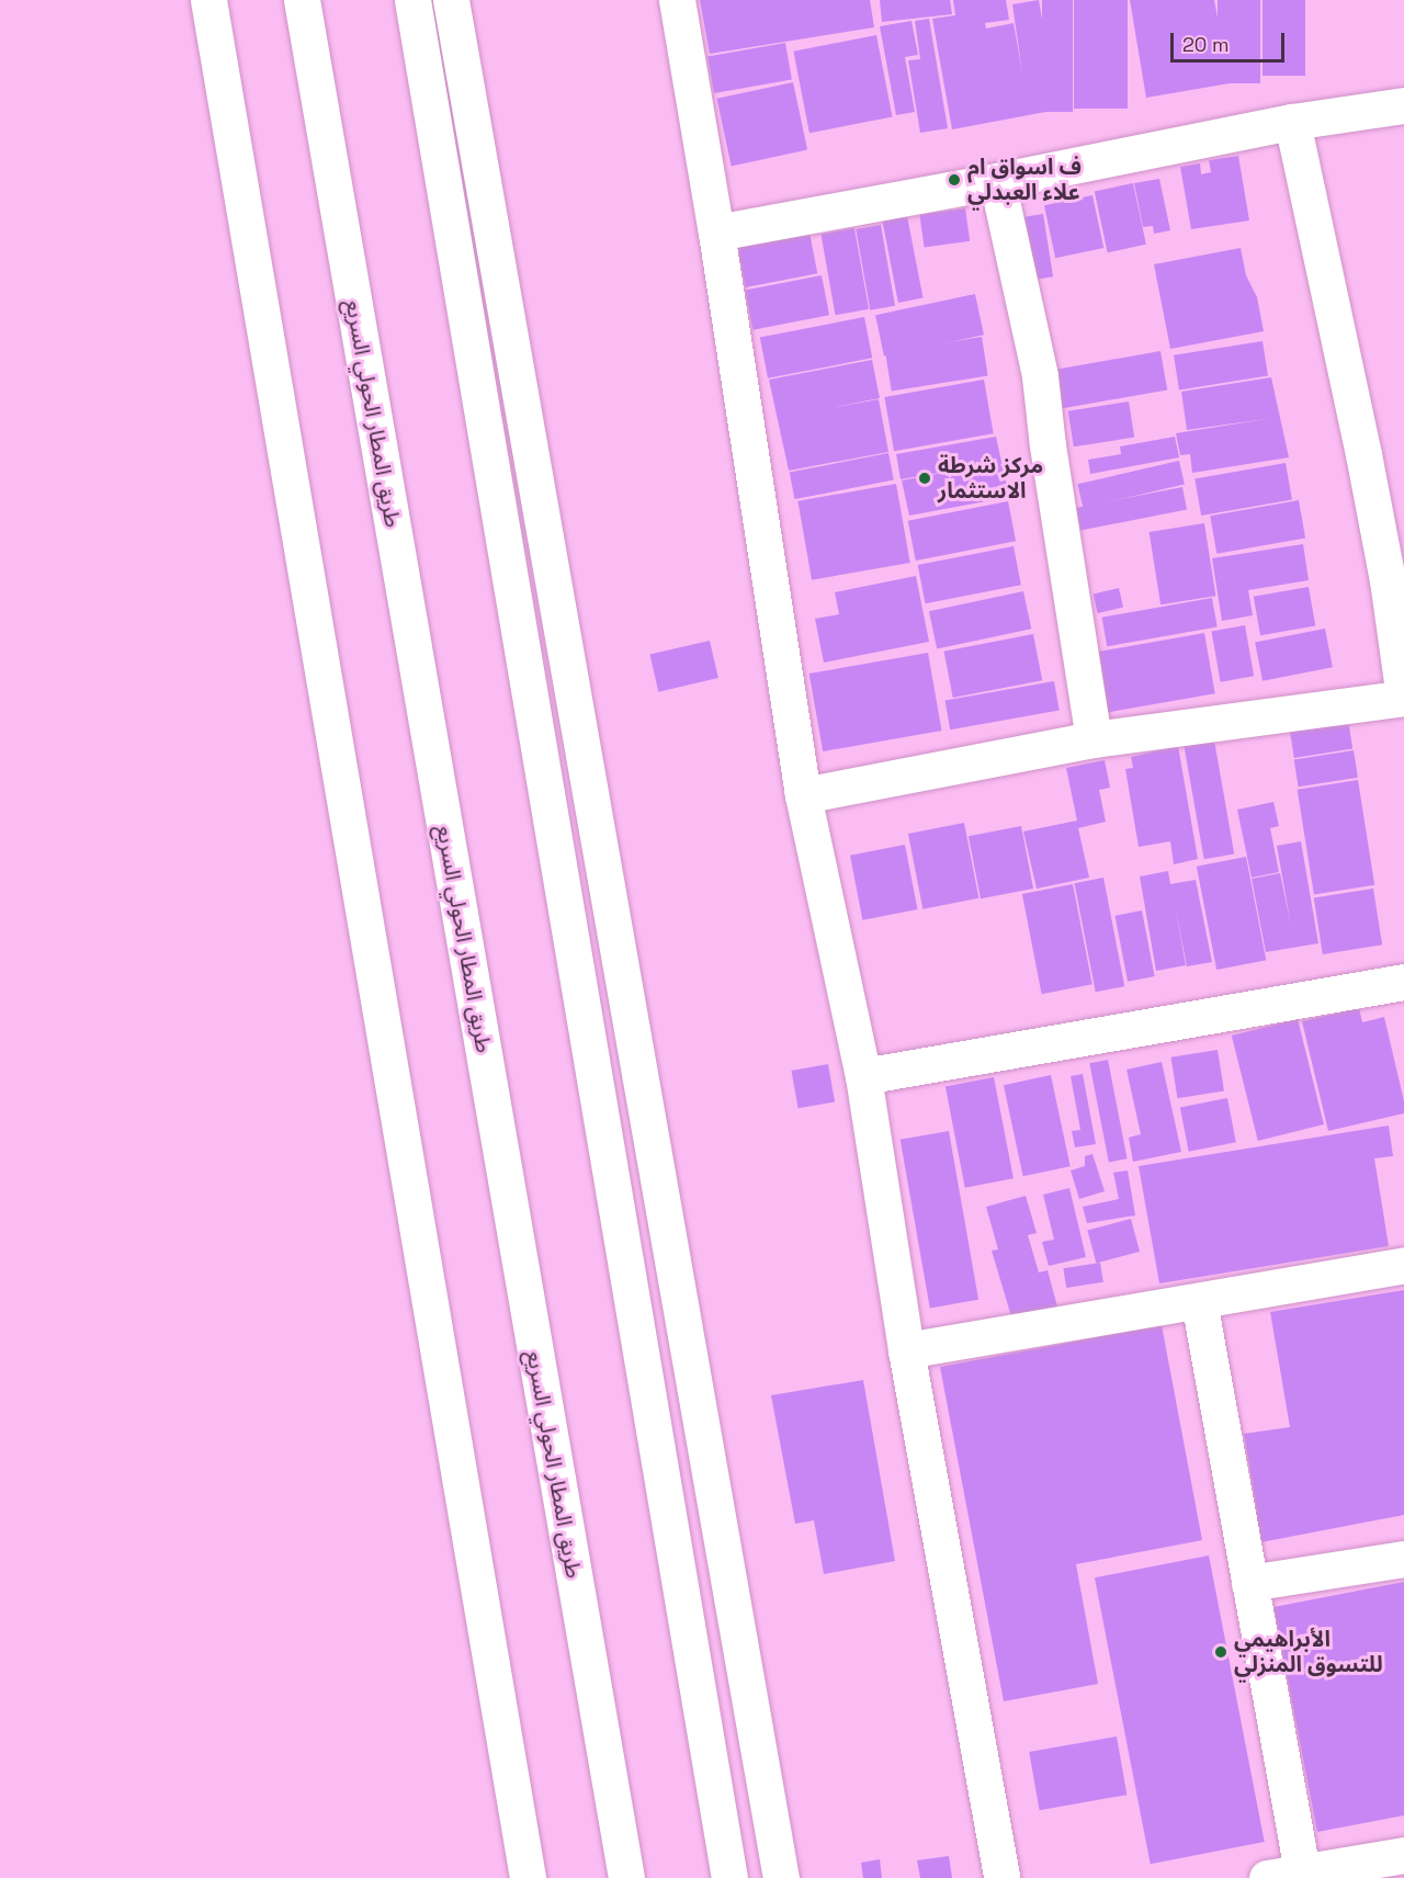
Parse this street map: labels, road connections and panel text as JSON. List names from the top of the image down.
{
  "streets": {
    "main road": ["طريق المطار الحولي السريع"]
  },
  "places": ["ف اسواق ام علاء العبدلي", "مركز شرطة الاستثمار", "الأبراهيمي للتسوق المنزلي"],
  "scale_bar": "20 m"
}
